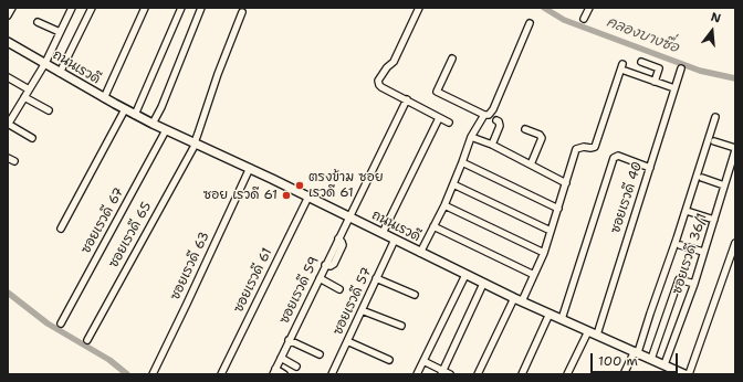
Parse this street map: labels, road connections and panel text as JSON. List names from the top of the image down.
{
  "streets": {
    "street": [
      "ถนนเรวดี",
      "ซอยเรวดี 40",
      "ซอยเรวดี 67",
      "ซอยเรวดี 65",
      "ซอยเรวดี 36/1",
      "ซอยเรวดี 63",
      "ซอยเรวดี 61",
      "ซอยเรวดี 59",
      "ซอยเรวดี 57"
    ]
  },
  "crossings": [
    ["ถนนเรวดี", "ซอยเรวดี 40"],
    ["ถนนเรวดี", "ซอยเรวดี 67"],
    ["ถนนเรวดี", "ซอยเรวดี 65"],
    ["ถนนเรวดี", "ซอยเรวดี 36/1"],
    ["ถนนเรวดี", "ซอยเรวดี 63"],
    ["ถนนเรวดี", "ซอยเรวดี 61"],
    ["ถนนเรวดี", "ซอยเรวดี 59"],
    ["ถนนเรวดี", "ซอยเรวดี 57"]
  ],
  "water": ["คลองบางซื่อ"],
  "places": ["ตรงข้าม ซอย เรวดี 61", "ซอย เรวดี 61"],
  "scale_bar": "100 m",
  "north": "top"
}
